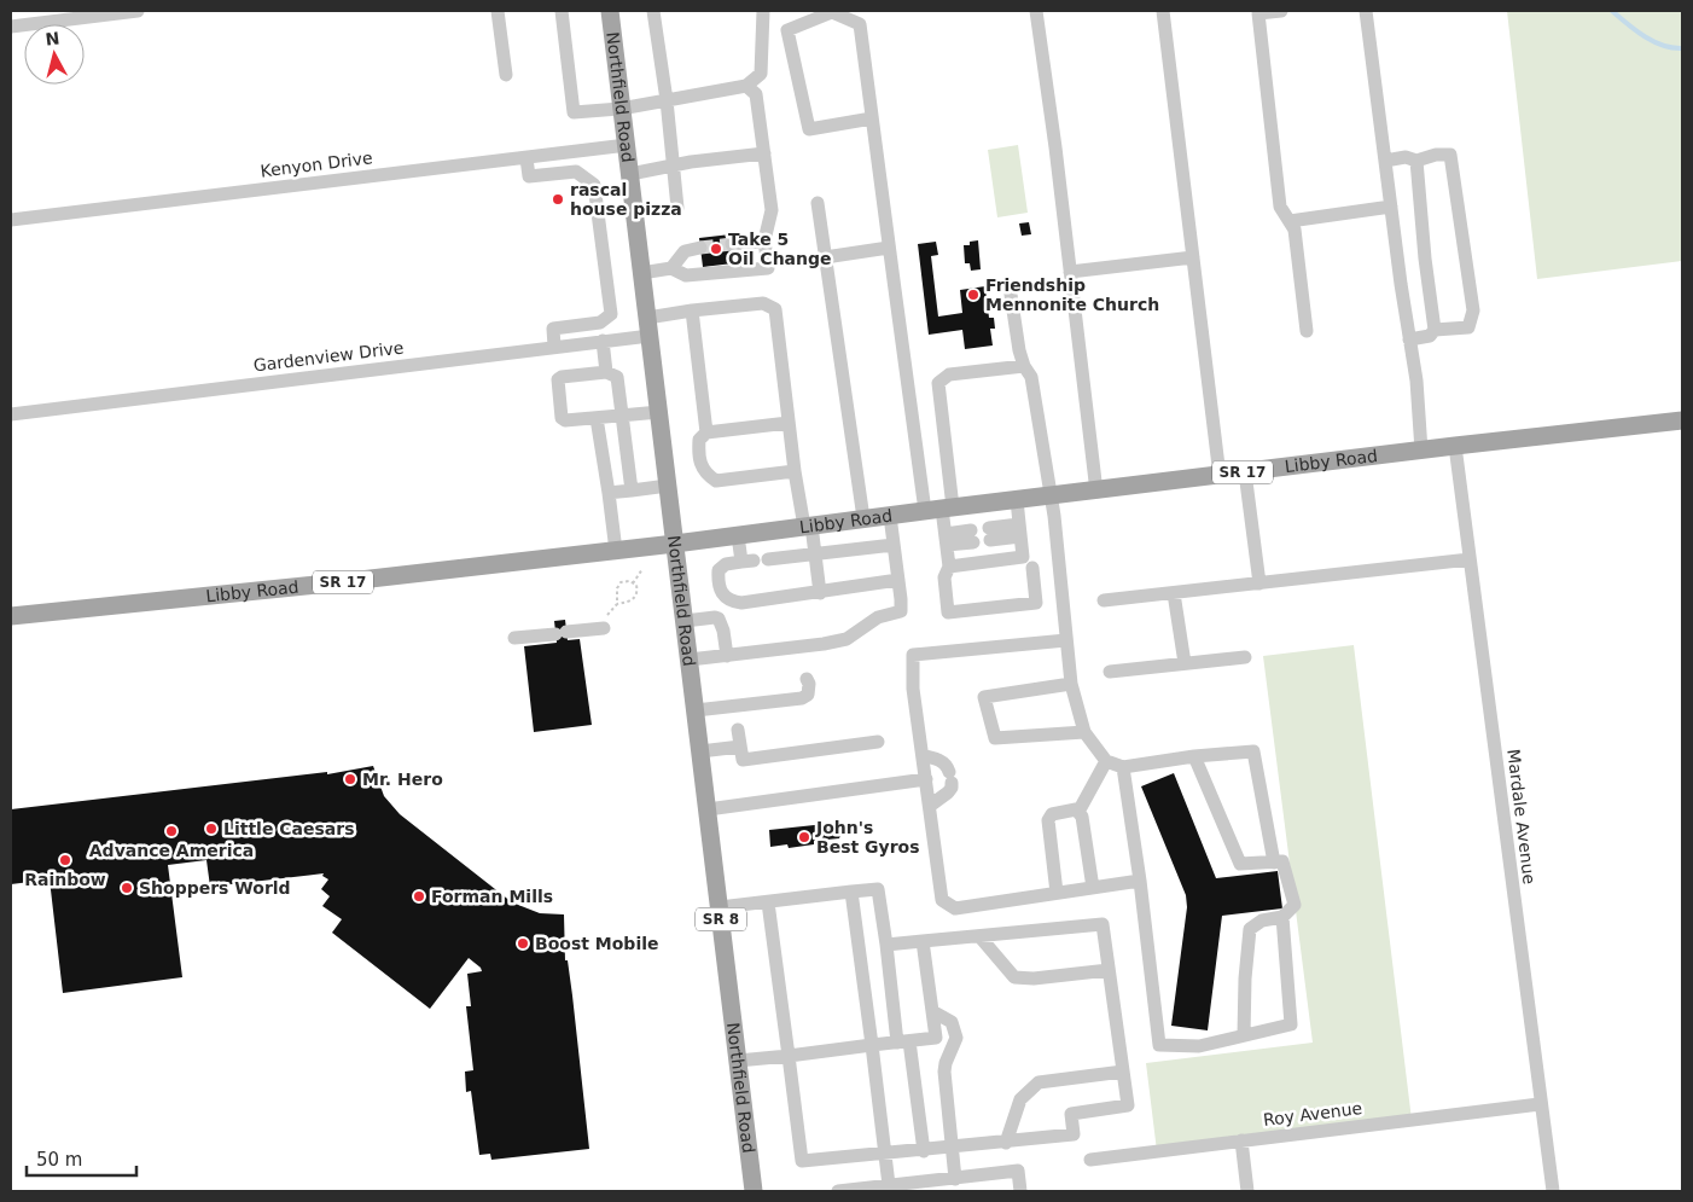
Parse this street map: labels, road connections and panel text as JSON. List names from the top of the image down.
{
  "streets": {
    "main road": [
      "Northfield Road",
      "Libby Road",
      "SR 17",
      "SR 8"
    ],
    "street": [
      "Kenyon Drive",
      "Gardenview Drive",
      "Mardale Avenue",
      "Roy Avenue"
    ]
  },
  "crossings": [
    ["Northfield Road", "Kenyon Drive"],
    ["Northfield Road", "Gardenview Drive"],
    ["Northfield Road", "Libby Road"],
    ["Libby Road", "Mardale Avenue"],
    ["Mardale Avenue", "Roy Avenue"]
  ],
  "places": [
    "rascal house pizza",
    "Take 5 Oil Change",
    "Friendship Mennonite Church",
    "Mr. Hero",
    "Little Caesars",
    "Advance America",
    "John's Best Gyros",
    "Rainbow",
    "Shoppers World",
    "Forman Mills",
    "Boost Mobile"
  ],
  "scale_bar": "50 m",
  "north": "top"
}
